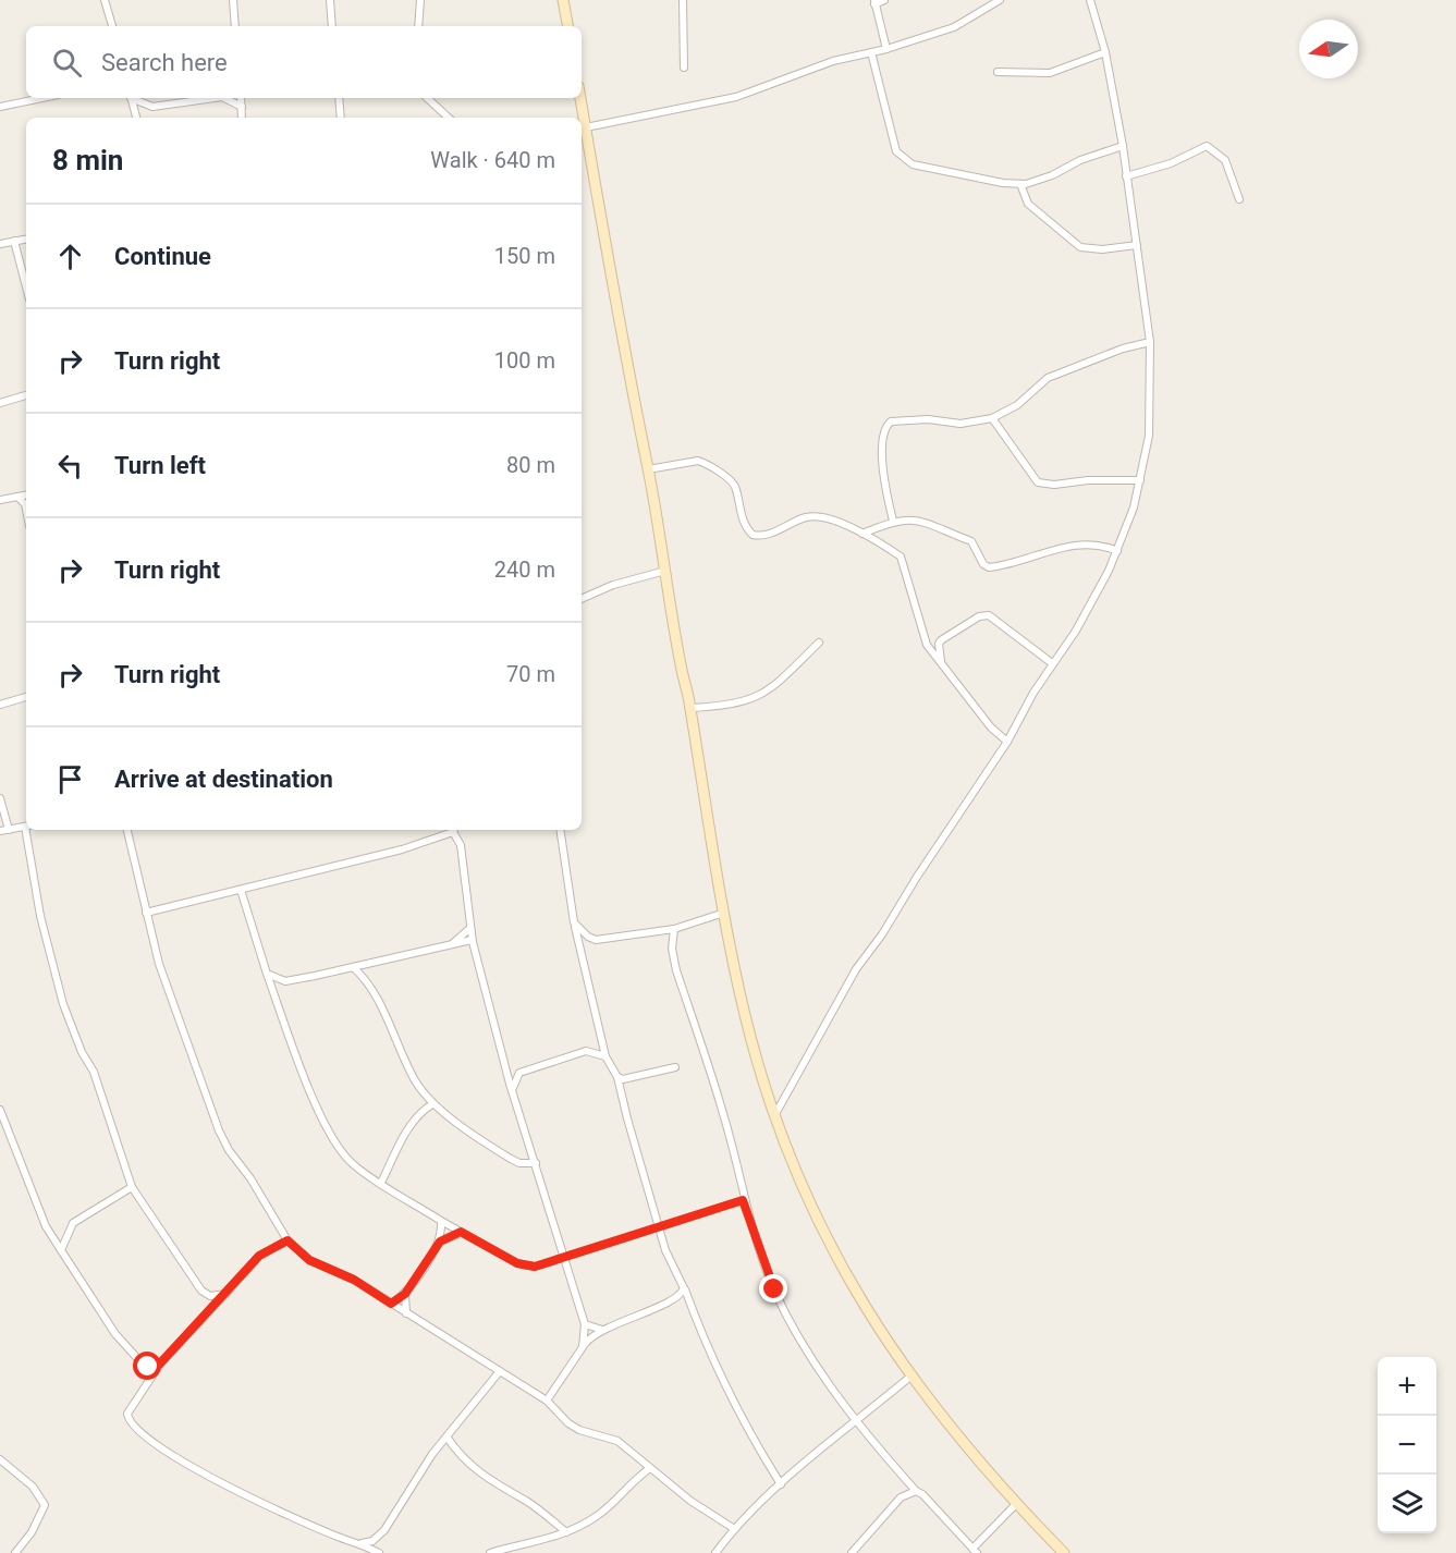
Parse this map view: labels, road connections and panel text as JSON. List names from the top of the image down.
{
  "north": "left",
  "page": {
    "search": "Search here",
    "heading": ["8 min", "Walk · 640 m"],
    "list": [
      ["Continue", "150 m"],
      ["Turn right", "100 m"],
      ["Turn left", "80 m"],
      ["Turn right", "240 m"],
      ["Turn right", "70 m"],
      "Arrive at destination"
    ],
    "map_buttons": ["+", "−"]
  }
}
